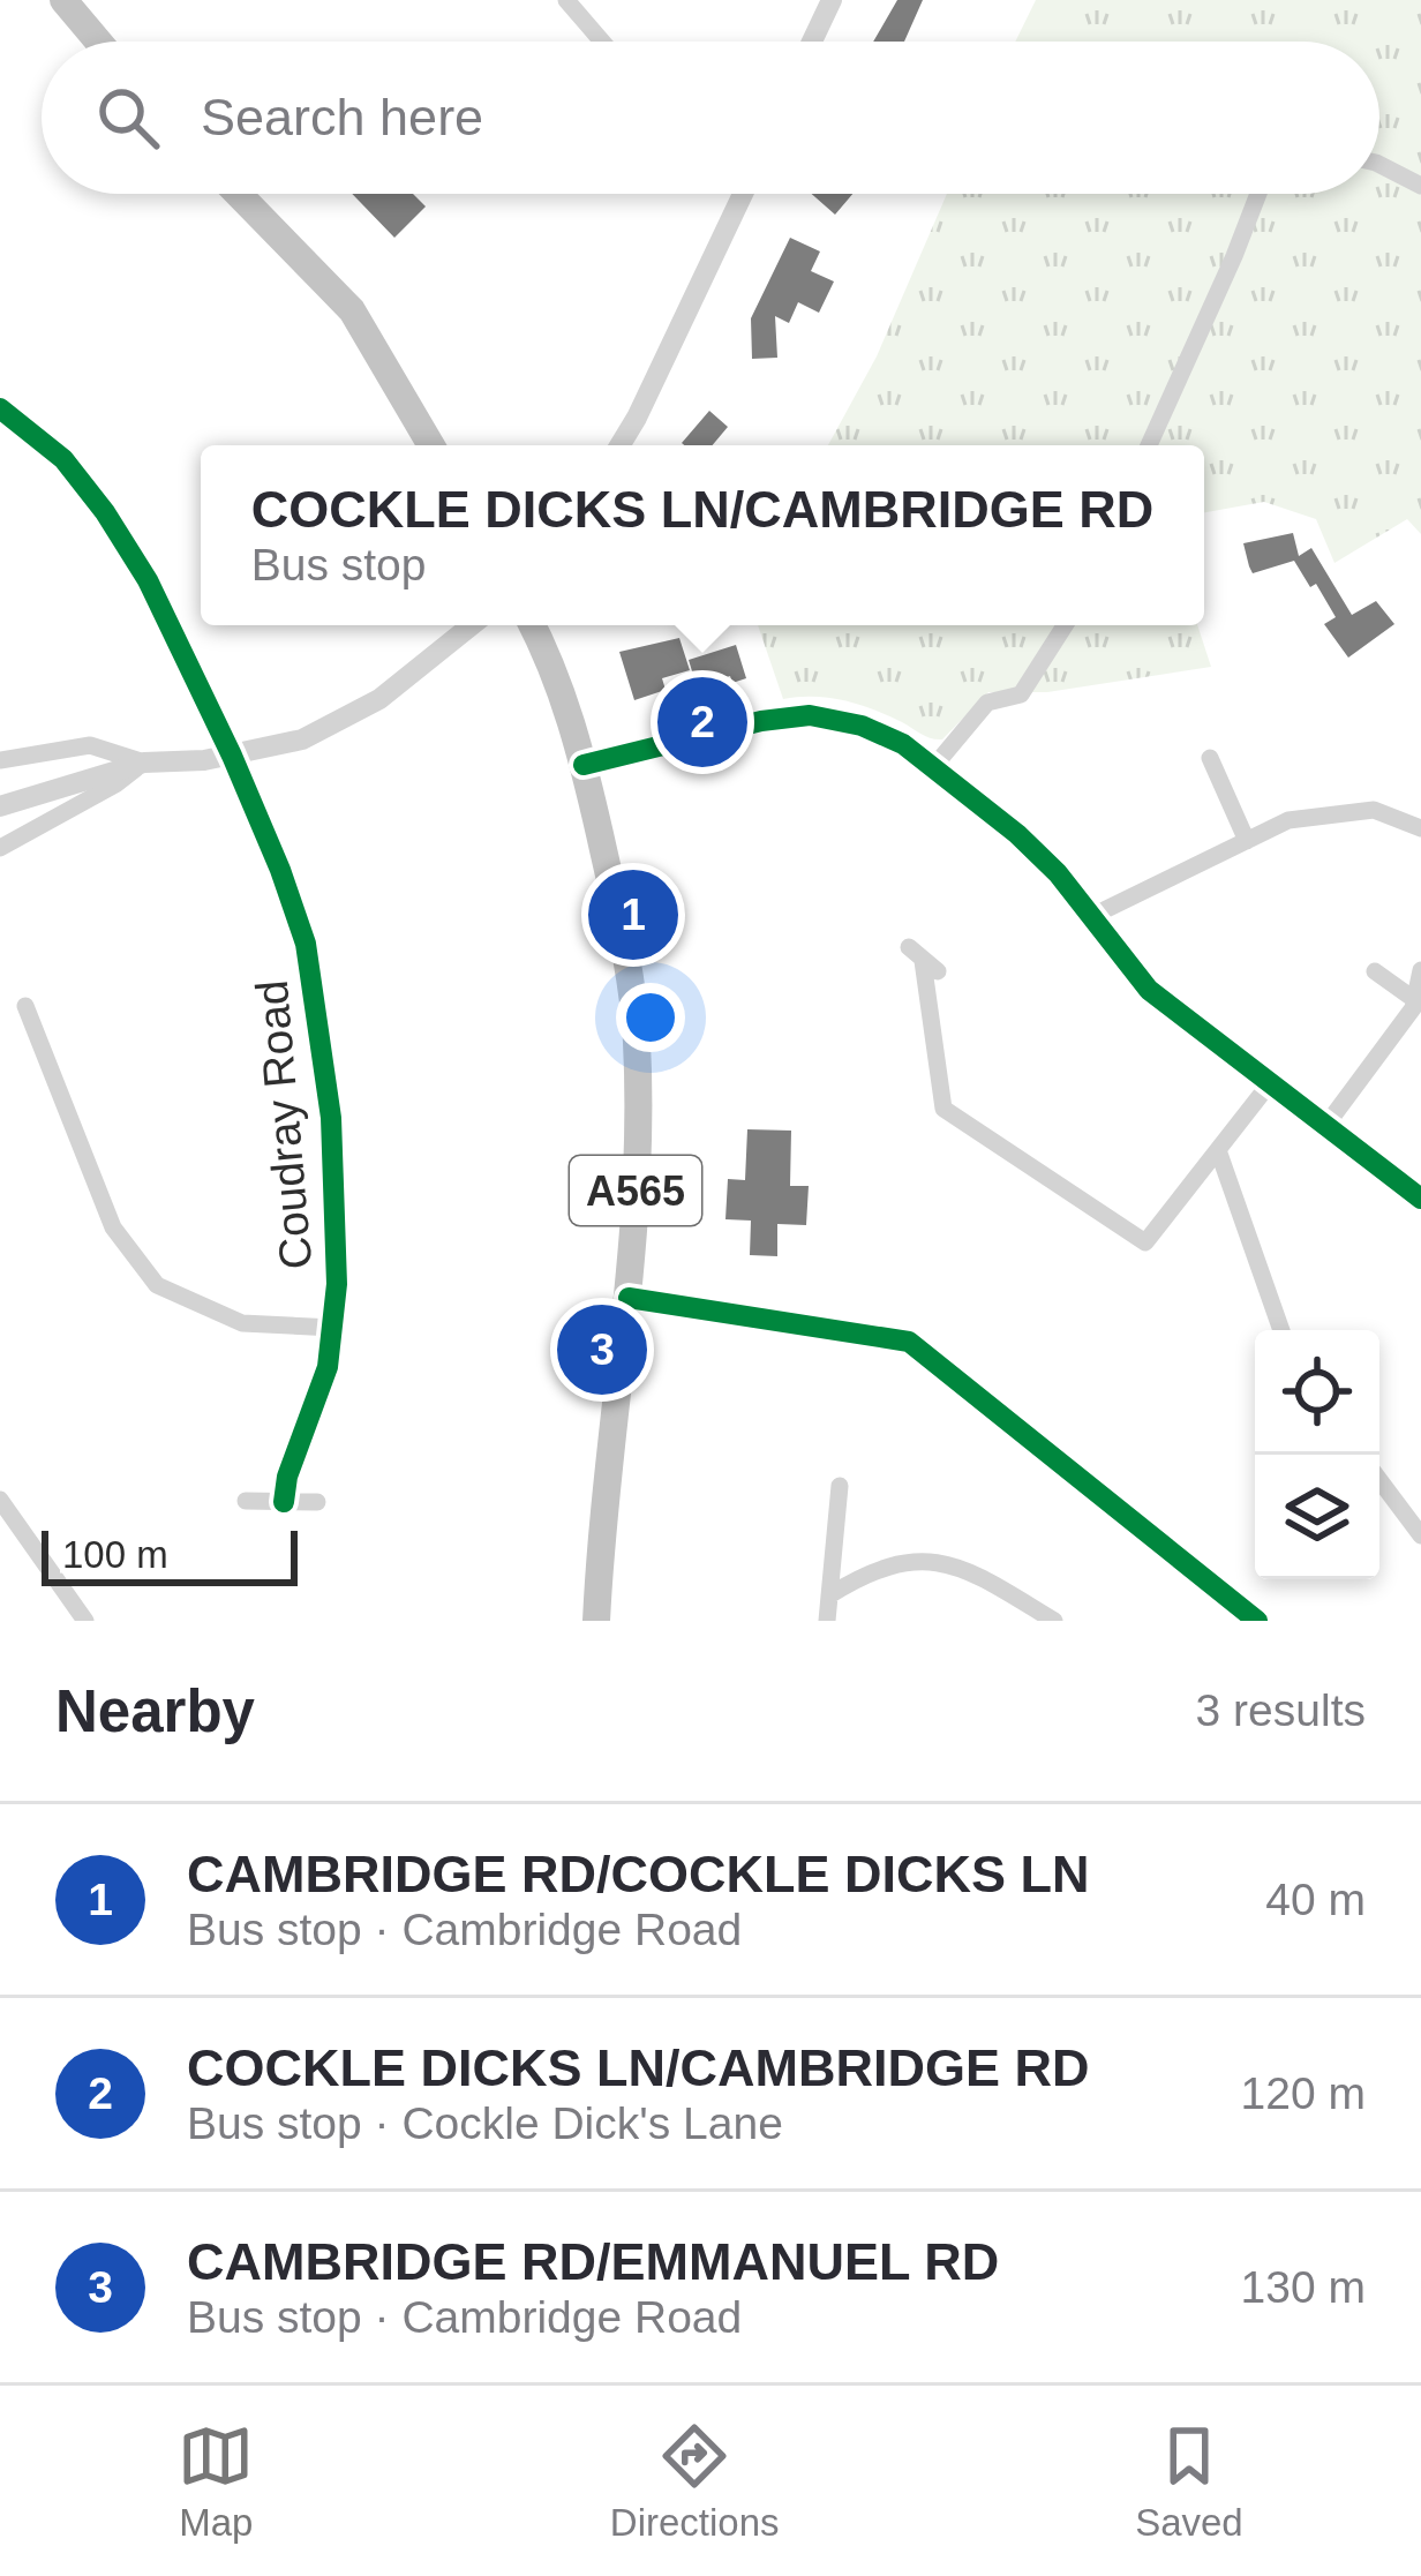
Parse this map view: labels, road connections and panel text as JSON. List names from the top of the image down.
{
  "streets": {
    "highway": ["A565"],
    "street": ["Coudray Road"]
  },
  "scale_bar": "100 m",
  "page": {
    "search": "Search here",
    "popup": ["COCKLE DICKS LN/CAMBRIDGE RD", "Bus stop"],
    "pins": ["2", "1", "3"],
    "scale": "100 m",
    "heading": ["Nearby", "3 results"],
    "list": [
      {
        "mark": "1",
        "name": "CAMBRIDGE RD/COCKLE DICKS LN",
        "note": "Bus stop · Cambridge Road",
        "value": "40 m"
      },
      {
        "mark": "2",
        "name": "COCKLE DICKS LN/CAMBRIDGE RD",
        "note": "Bus stop · Cockle Dick's Lane",
        "value": "120 m"
      },
      {
        "mark": "3",
        "name": "CAMBRIDGE RD/EMMANUEL RD",
        "note": "Bus stop · Cambridge Road",
        "value": "130 m"
      }
    ],
    "nav": ["Map", "Directions", "Saved"]
  }
}
